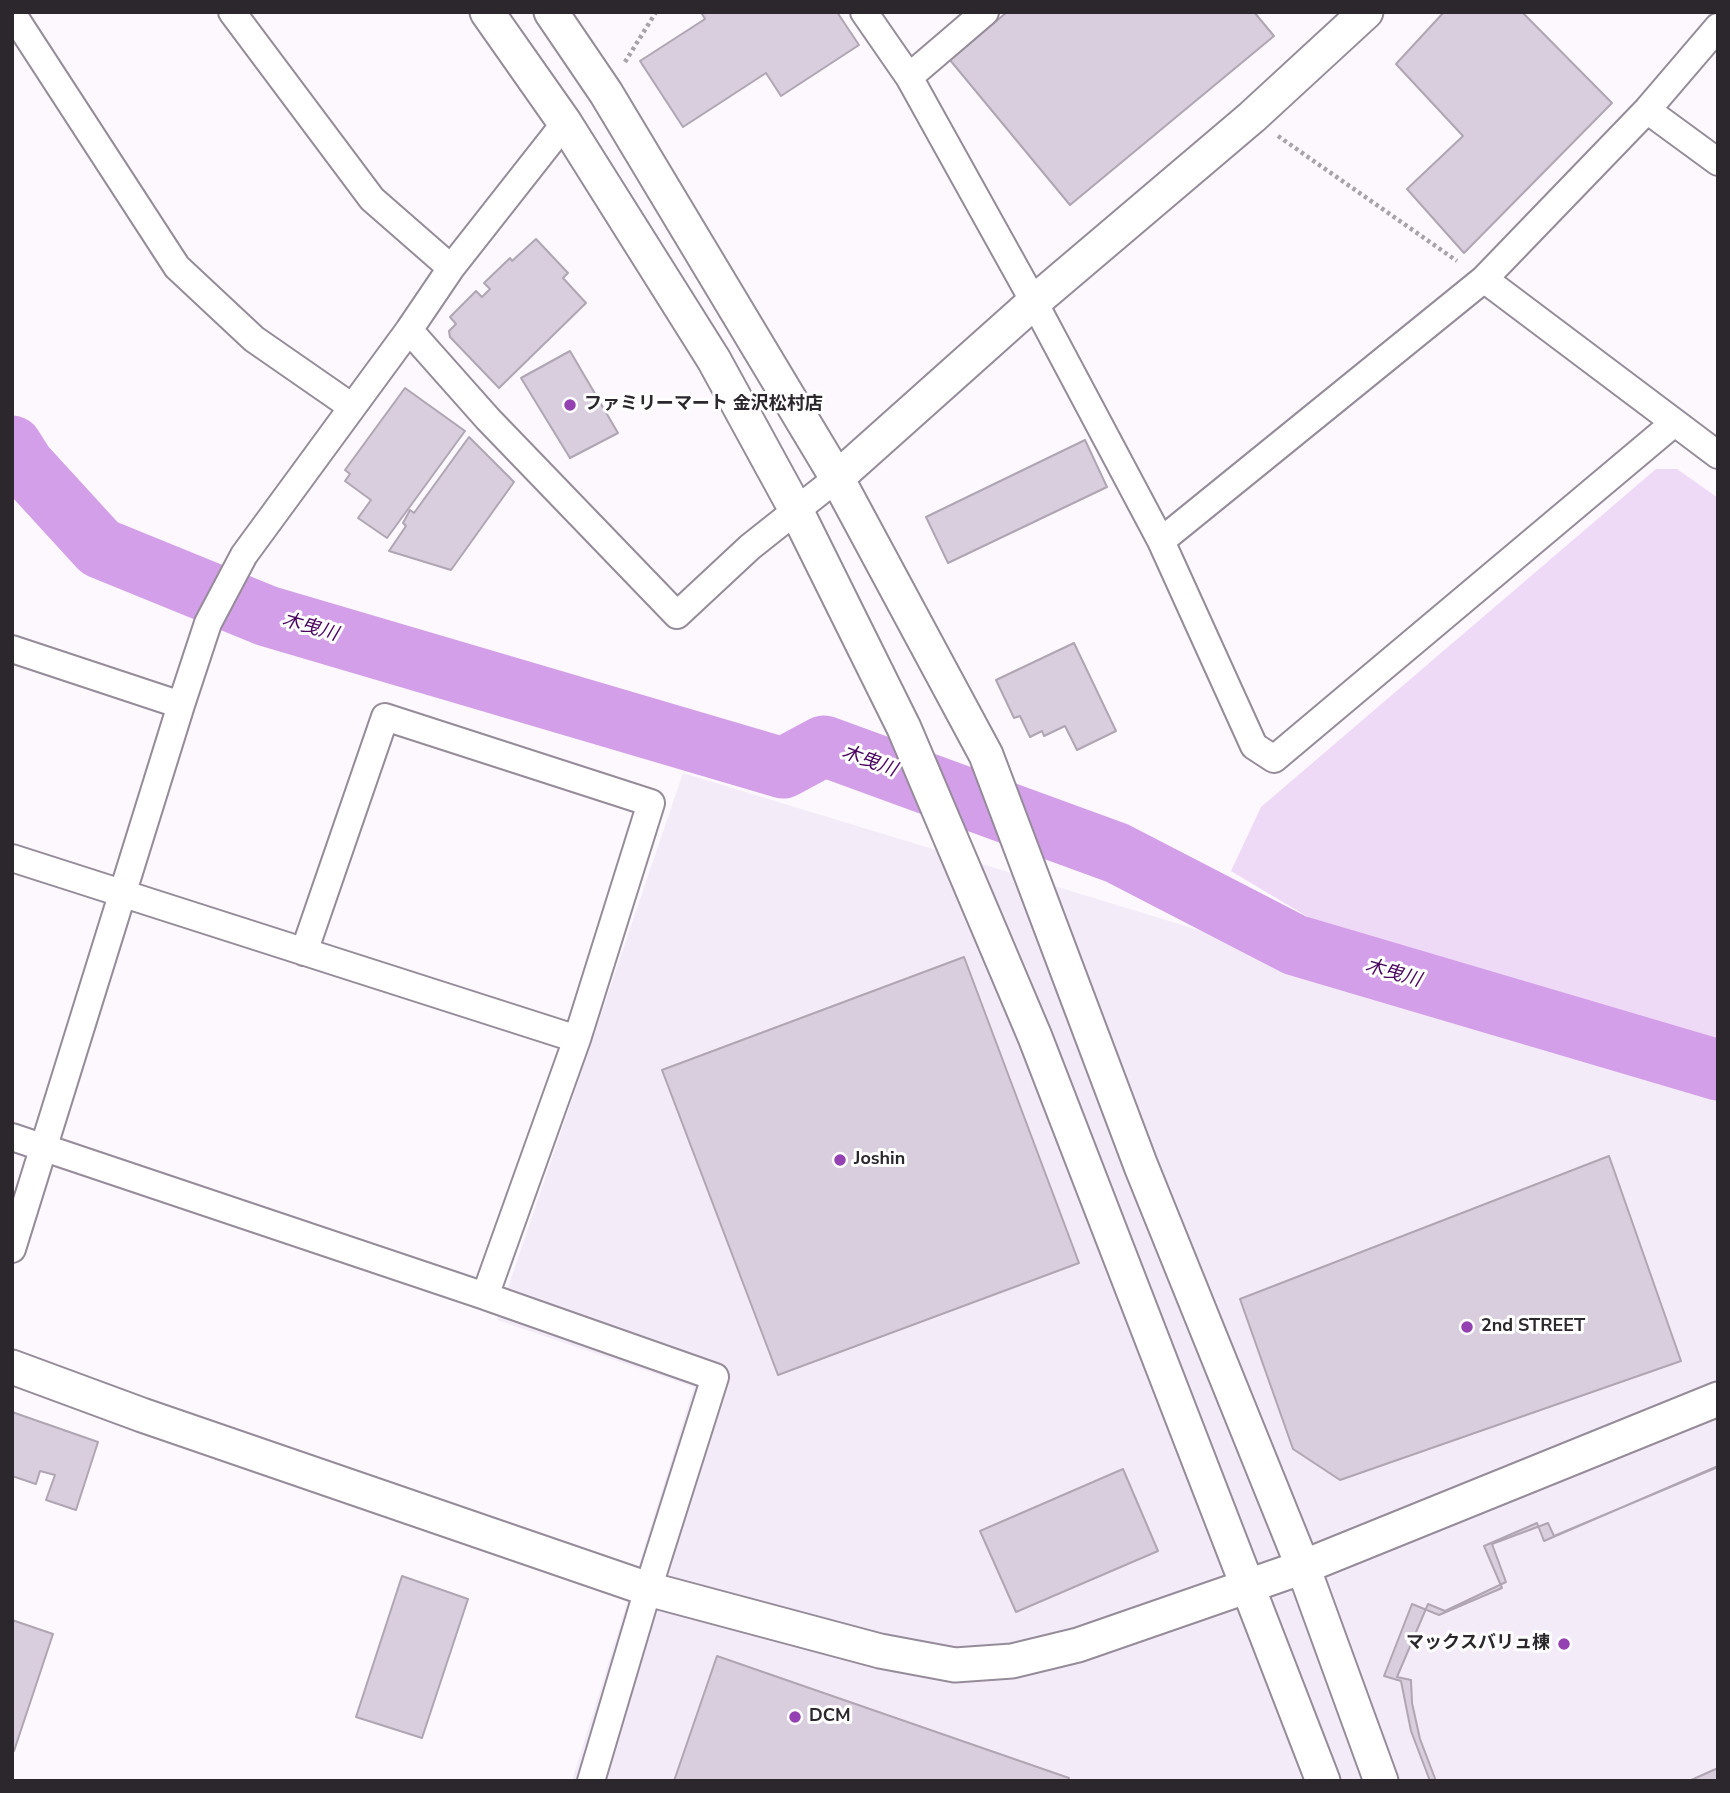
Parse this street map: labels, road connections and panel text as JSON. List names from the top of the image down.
{
  "water": ["木曳川"],
  "places": [
    "ファミリーマート 金沢松村店",
    "Joshin",
    "2nd STREET",
    "マックスバリュ棟",
    "DCM"
  ]
}
